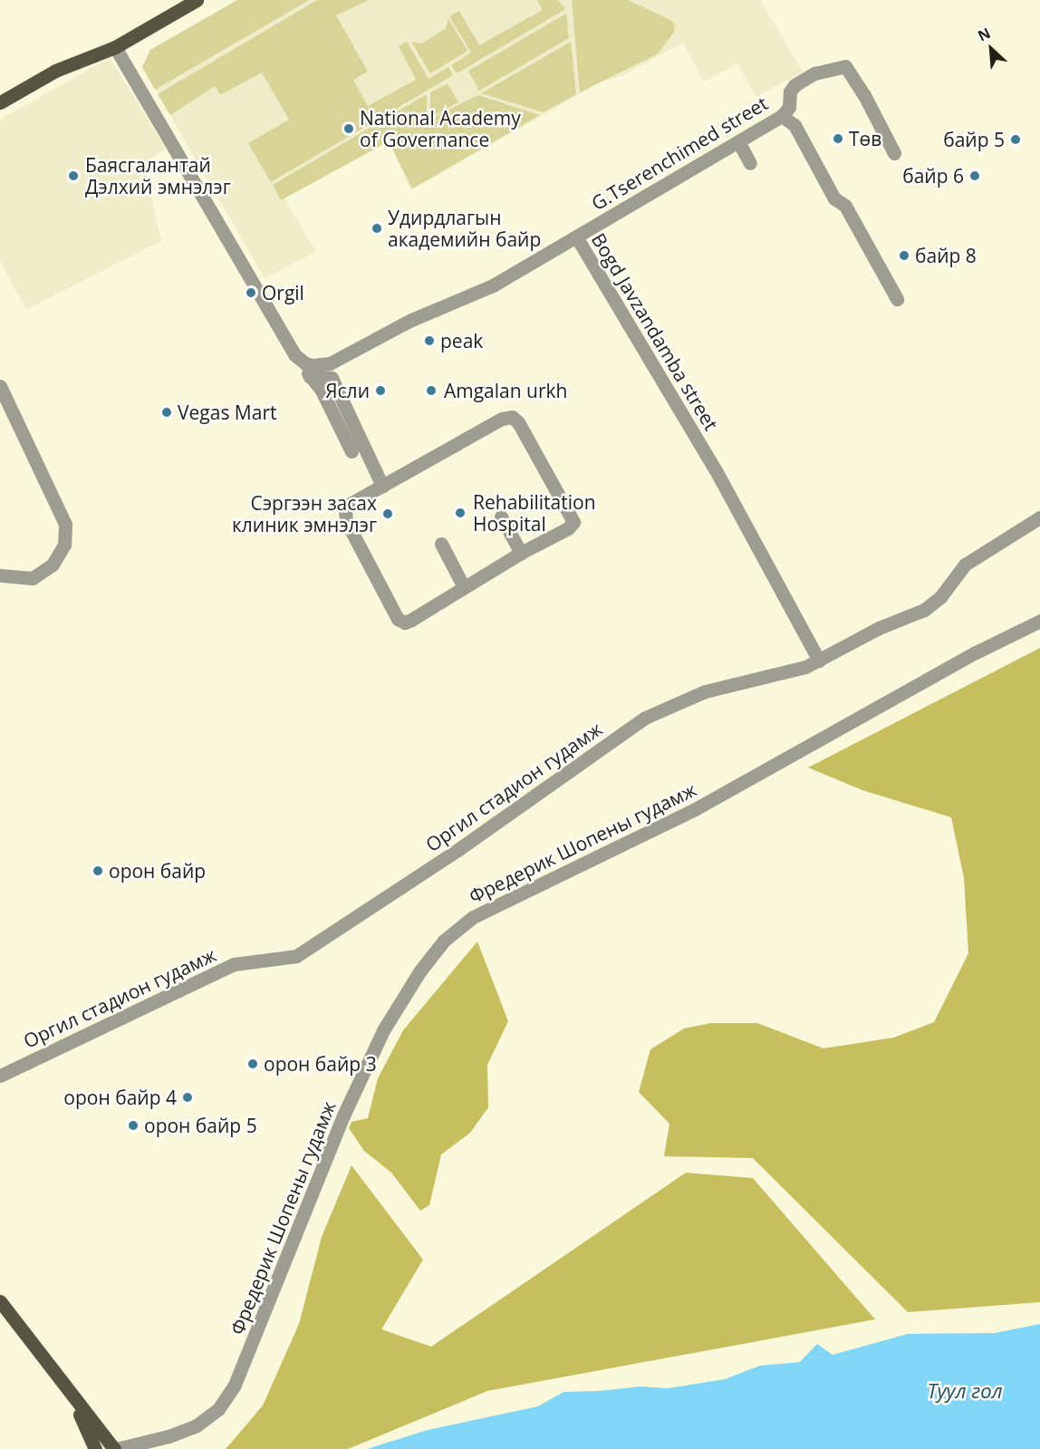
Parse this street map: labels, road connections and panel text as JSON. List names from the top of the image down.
{
  "streets": {
    "street": [
      "G.Tserenchimed street",
      "Bogd Javzandamba street",
      "Оргил стадион гудамж",
      "Фредерик Шопены гудамж"
    ]
  },
  "crossings": [
    ["G.Tserenchimed street", "Bogd Javzandamba street"],
    ["Bogd Javzandamba street", "Оргил стадион гудамж"]
  ],
  "water": ["Туул гол"],
  "places": [
    "National Academy of Governance",
    "Төв",
    "байр 5",
    "Баясгалантай Дэлхий эмнэлэг",
    "байр 6",
    "Удирдлагын академийн байр",
    "байр 8",
    "Orgil",
    "peak",
    "Ясли",
    "Amgalan urkh",
    "Vegas Mart",
    "Rehabilitation Hospital",
    "Сэргээн засах клиник эмнэлэг",
    "орон байр",
    "орон байр 3",
    "орон байр 4",
    "орон байр 5"
  ],
  "north": "top left"
}
